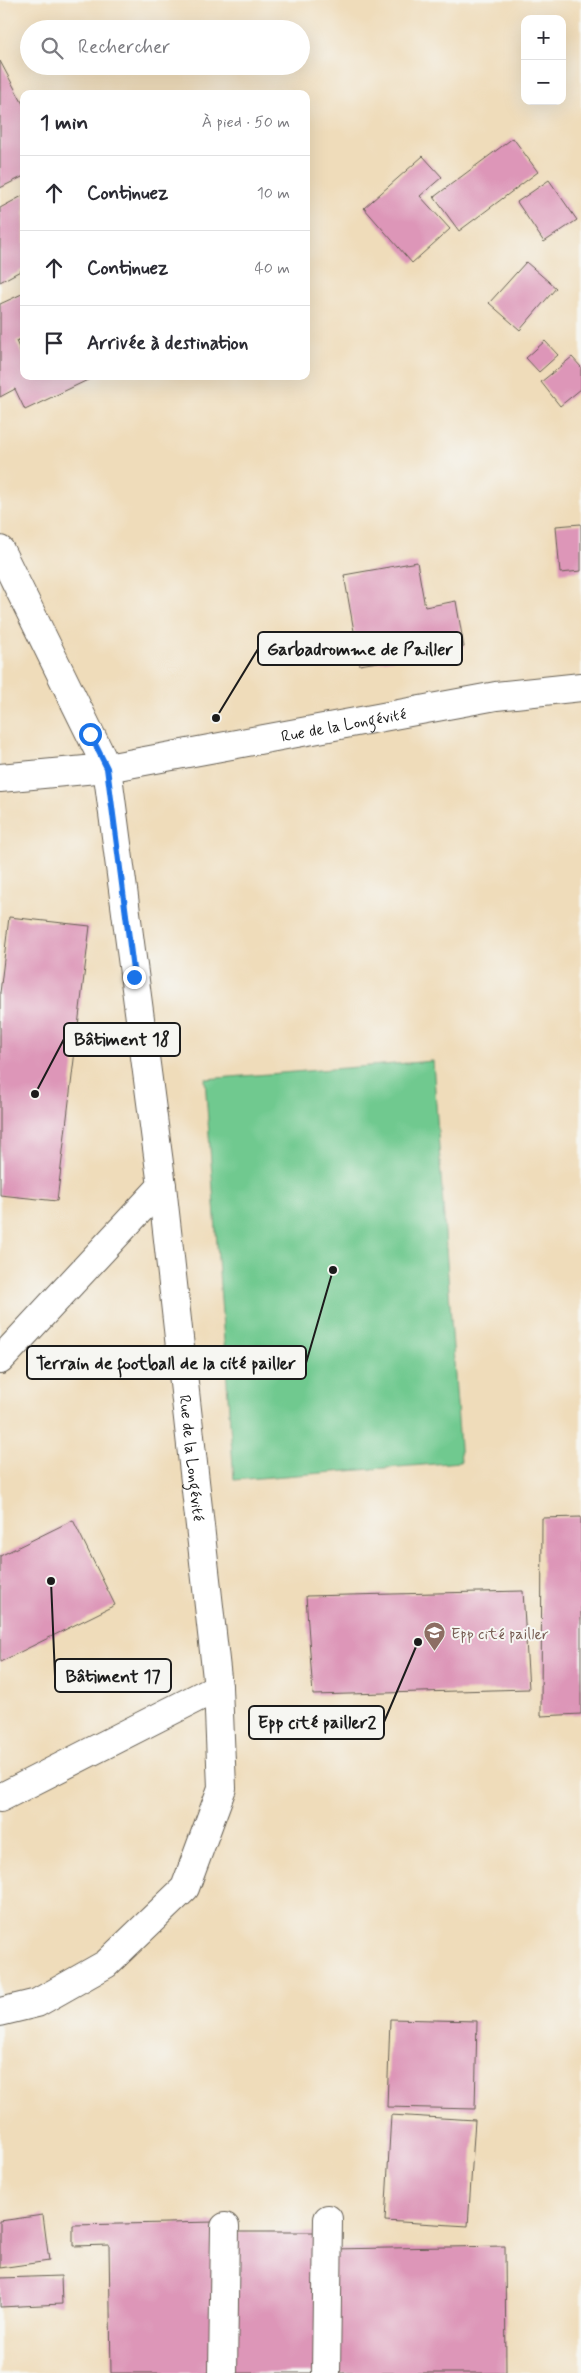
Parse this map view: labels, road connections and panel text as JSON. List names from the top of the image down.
{
  "streets": {
    "street": ["Rue de la Longévité"]
  },
  "places": {
    "other": [
      "Garbadromme de Pailler",
      "Bâtiment 18",
      "Terrain de football de la cité pailler",
      "Bâtiment 17",
      "Epp cité pailler2"
    ],
    "school or university": ["Epp cité pailler"]
  },
  "page": {
    "map_buttons": ["+", "−"],
    "search": "Rechercher",
    "heading": ["1 min", "À pied · 50 m"],
    "list": [
      ["Continuez", "10 m"],
      ["Continuez", "40 m"],
      "Arrivée à destination"
    ]
  }
}
